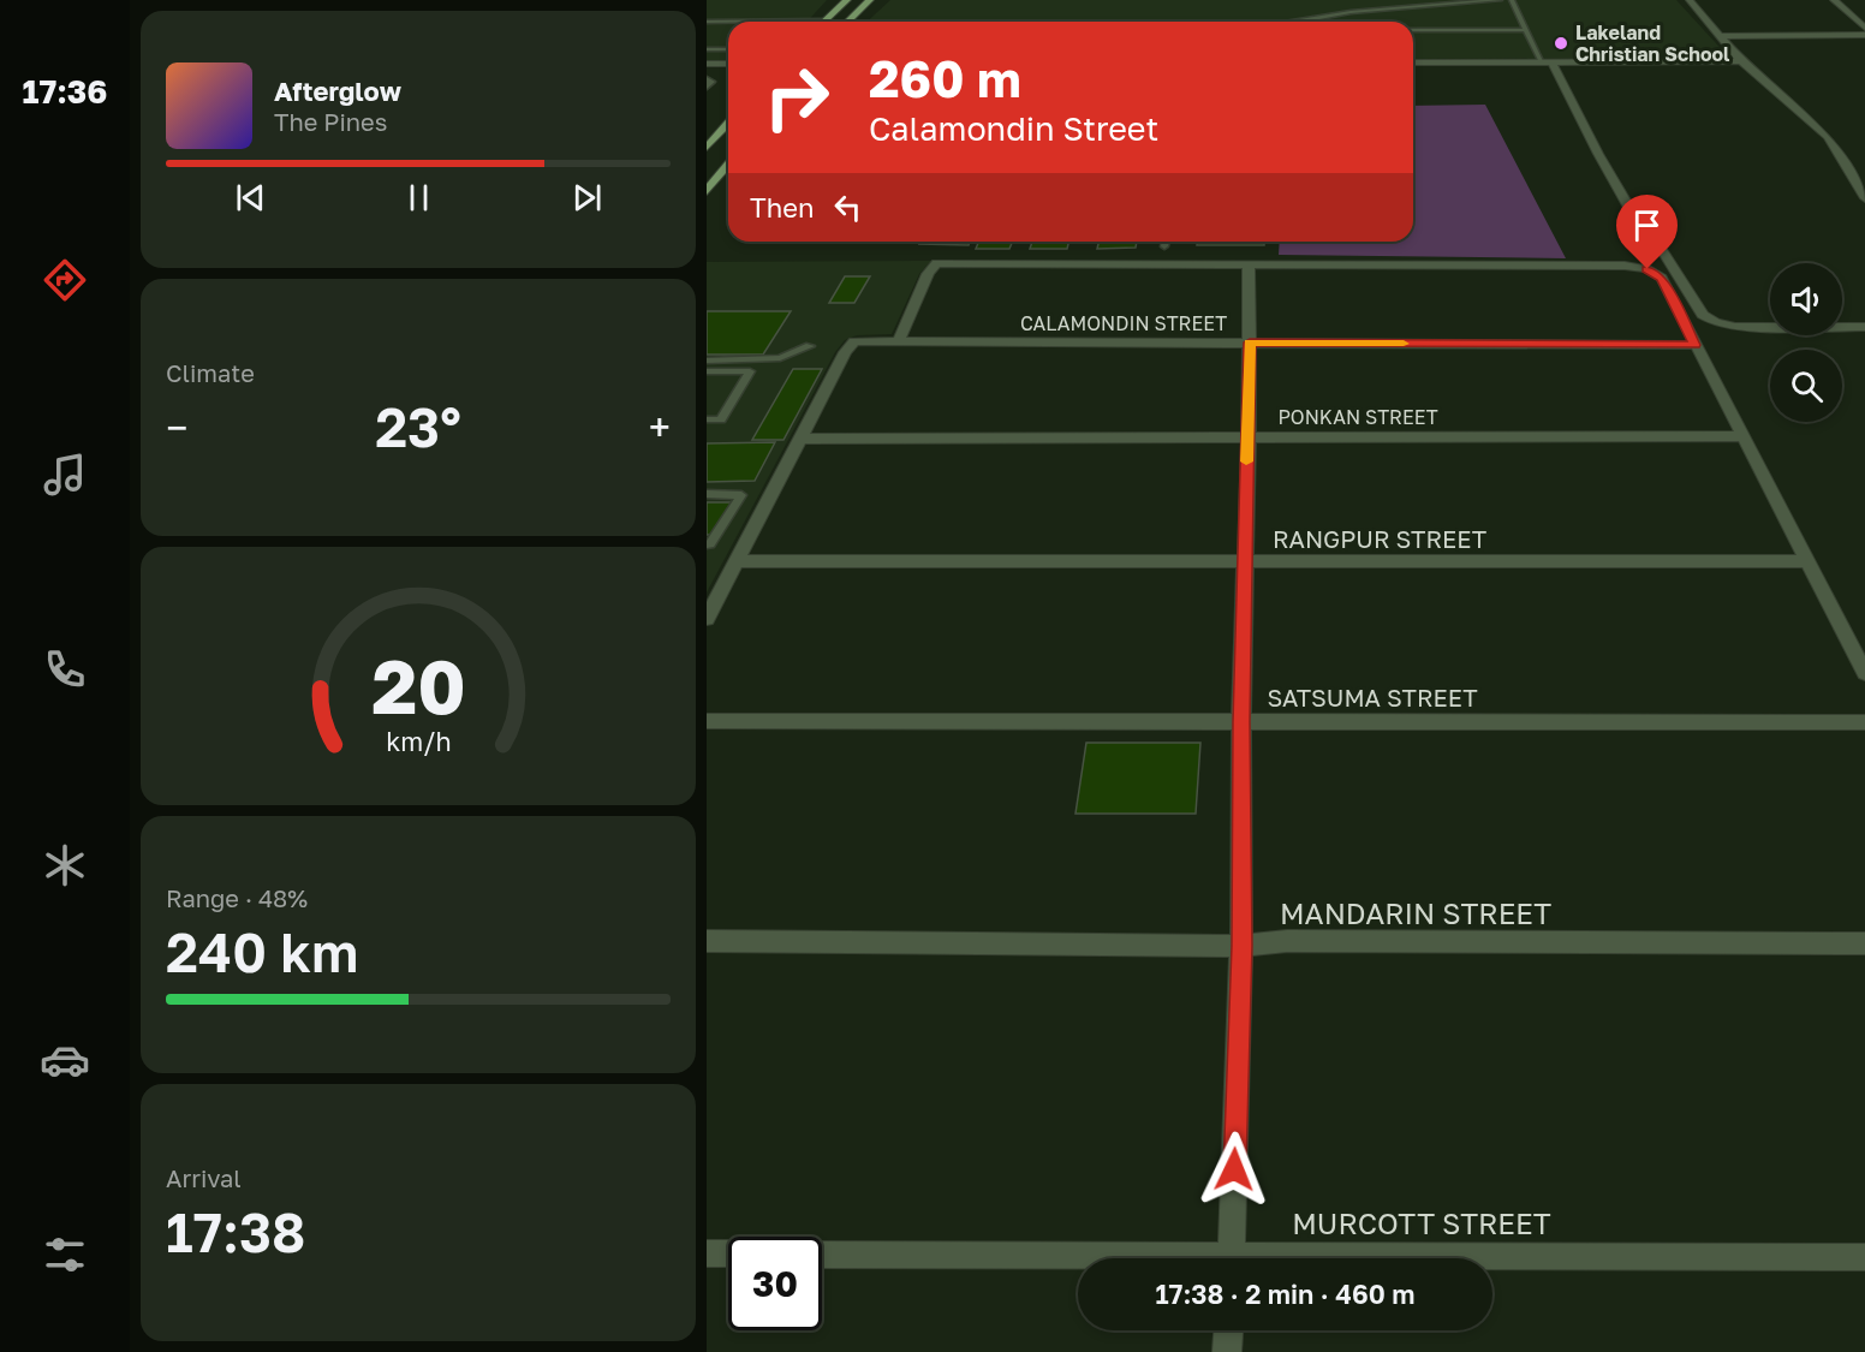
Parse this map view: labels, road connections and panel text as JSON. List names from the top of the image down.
{
  "streets": {
    "street": [
      "CALAMONDIN STREET",
      "PONKAN STREET",
      "RANGPUR STREET",
      "SATSUMA STREET",
      "MANDARIN STREET",
      "MURCOTT STREET"
    ]
  },
  "crossings": [
    ["CALAMONDIN STREET", "PONKAN STREET"]
  ],
  "places": ["Lakeland Christian School"],
  "page": {
    "tabs": "17:36",
    "turn": ["260 m", "Calamondin Street"],
    "song": ["Afterglow", "The Pines"],
    "then": "Then",
    "tile": [
      "Climate",
      ["Range · 48%", "240 km"],
      ["Arrival", "17:38"]
    ],
    "heat": ["−", "23°", "+"],
    "limit": "30",
    "trip": "17:38 · 2 min · 460 m",
    "gauge": ["20", "km/h"]
  }
}
